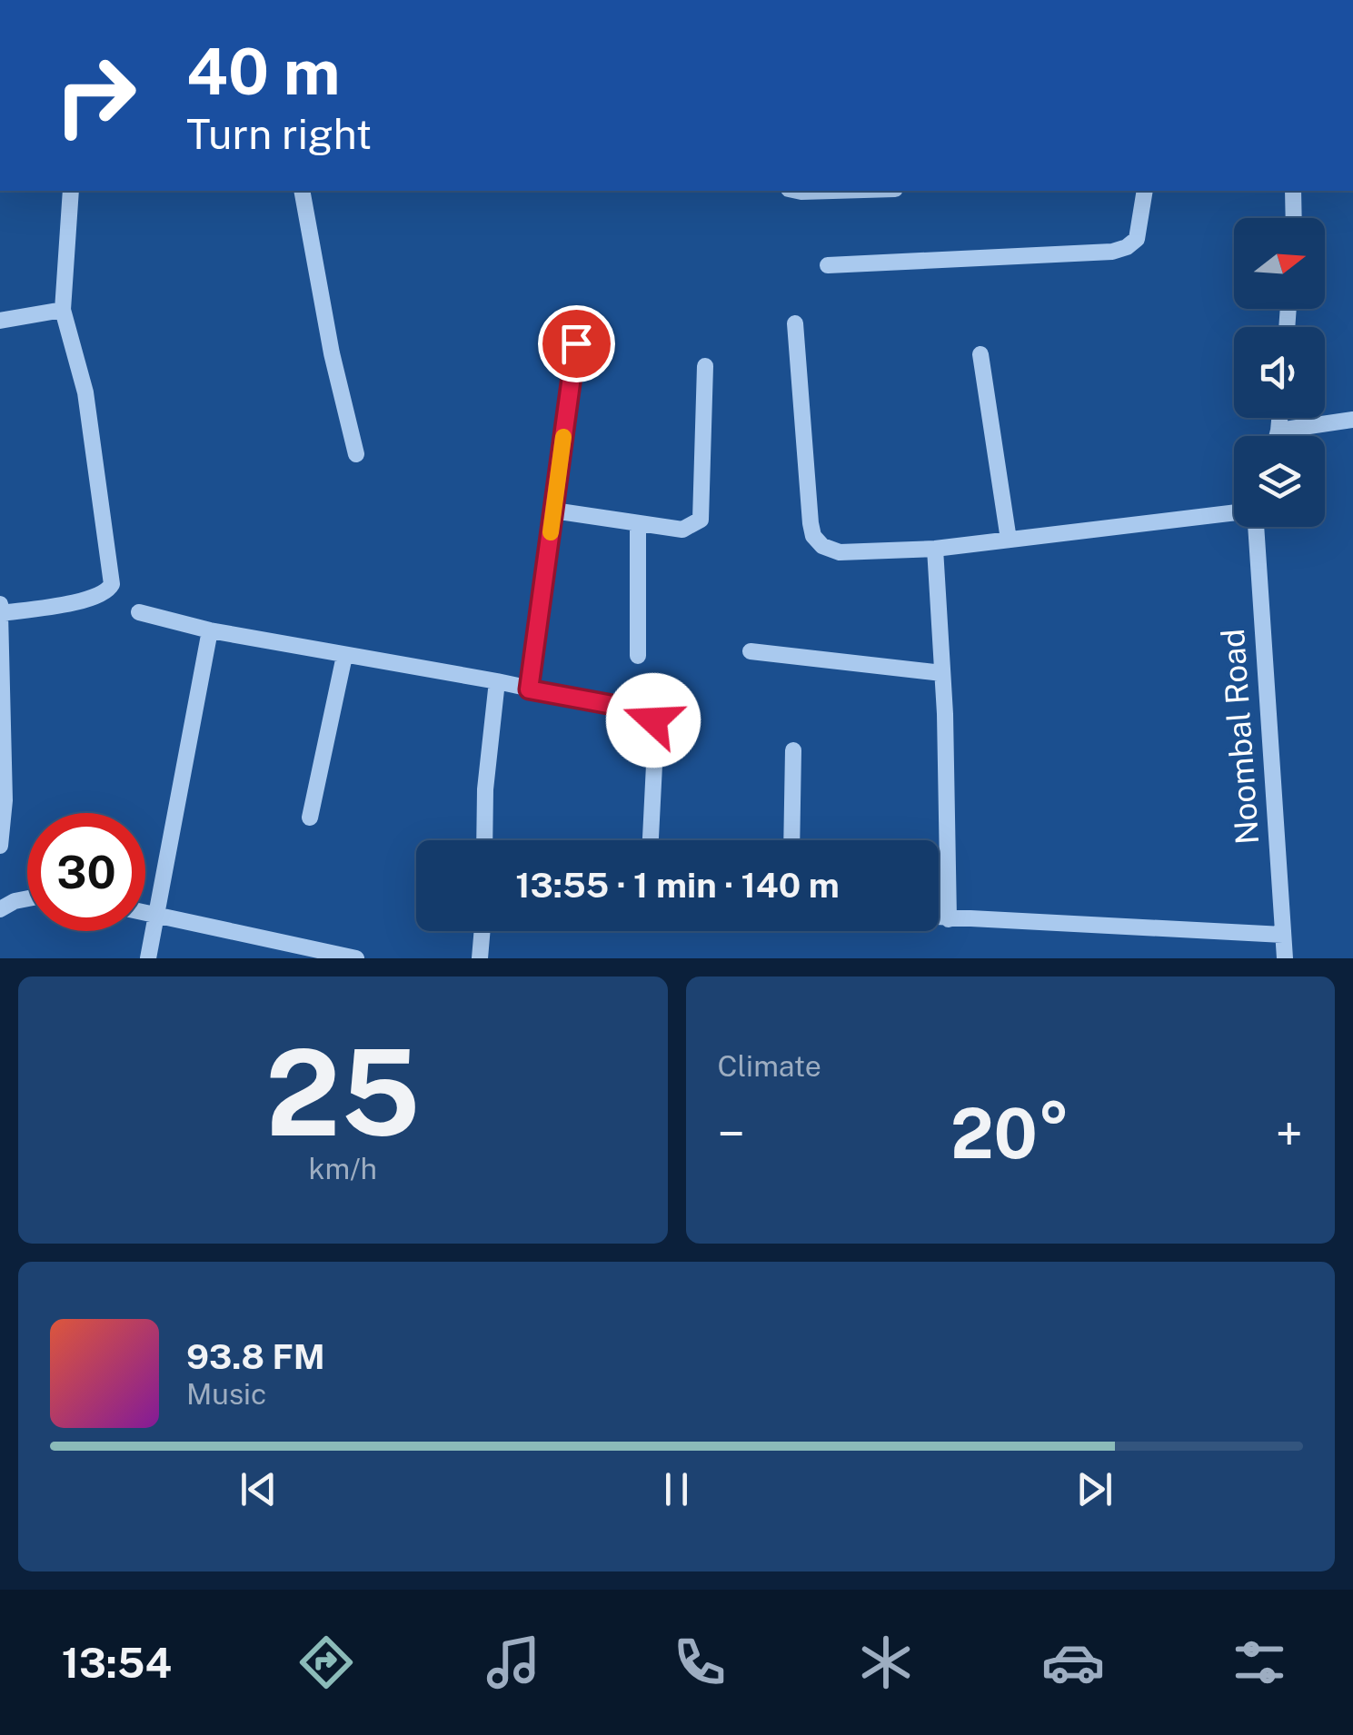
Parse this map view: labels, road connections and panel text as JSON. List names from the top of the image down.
{
  "streets": {
    "street": ["Noombal Road"]
  },
  "north": "right",
  "page": {
    "turn": ["40 m", "Turn right"],
    "limit": "30",
    "trip": "13:55 · 1 min · 140 m",
    "tile": [
      ["25", "km/h"],
      "Climate"
    ],
    "heat": ["−", "20°", "+"],
    "song": ["93.8 FM", "Music"],
    "tabs": "13:54"
  }
}
